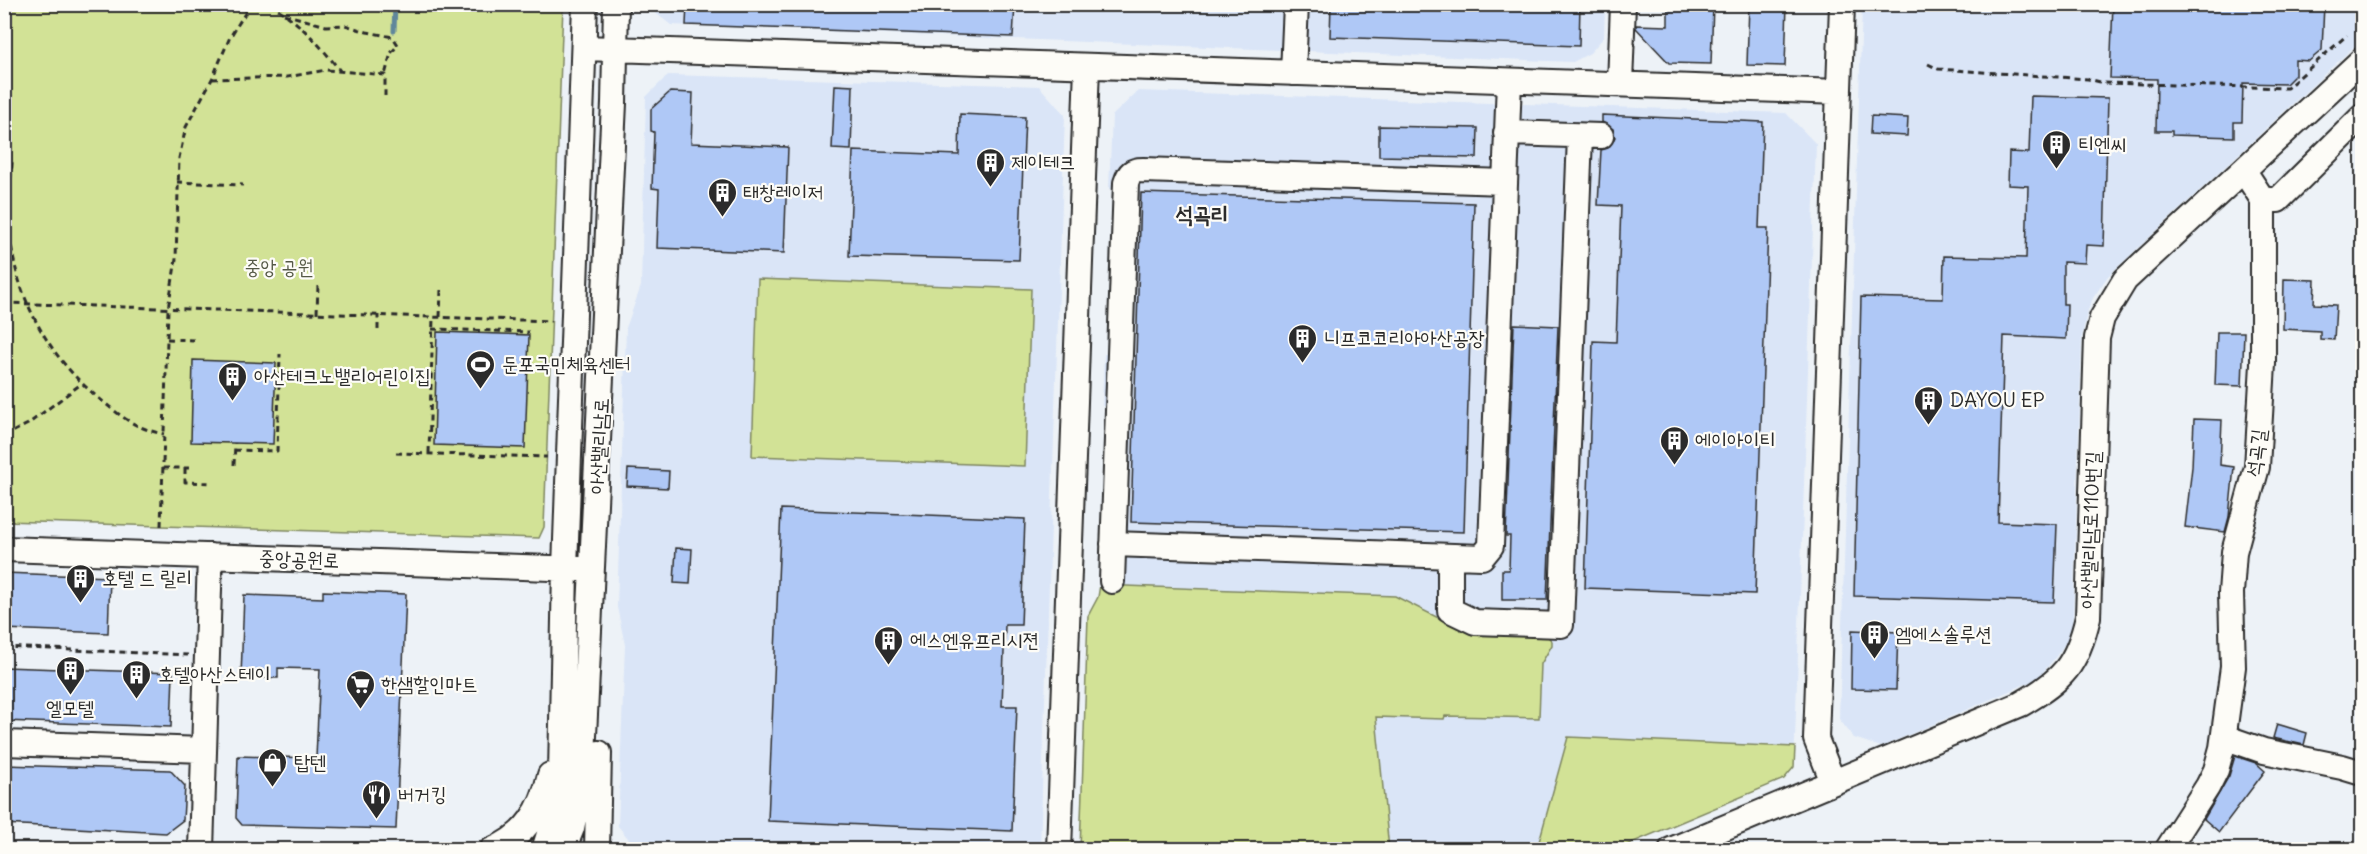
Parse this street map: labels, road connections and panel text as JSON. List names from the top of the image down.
{
  "streets": {
    "street": [
      "아산밸리남로",
      "석곡길",
      "아산밸리남로110번길",
      "중앙공원로"
    ]
  },
  "crossings": [
    ["아산밸리남로", "중앙공원로"]
  ],
  "districts": ["석곡리"],
  "parks": ["중앙 공원"],
  "places": {
    "building": [
      "티엔씨",
      "제이테크",
      "태창레이저",
      "니프코코리아아산공장",
      "아산테크노밸리어린이집",
      "DAYOU EP",
      "에이아이티",
      "호텔 드 릴리",
      "엠에스솔루션",
      "에스엔유프리시젼",
      "엘모텔",
      "호텔아산스테이"
    ],
    "sports": ["둔포국민체육센터"],
    "supermarket": ["한샘할인마트"],
    "shop": ["탑텐"],
    "restaurant": ["버거킹"]
  }
}
